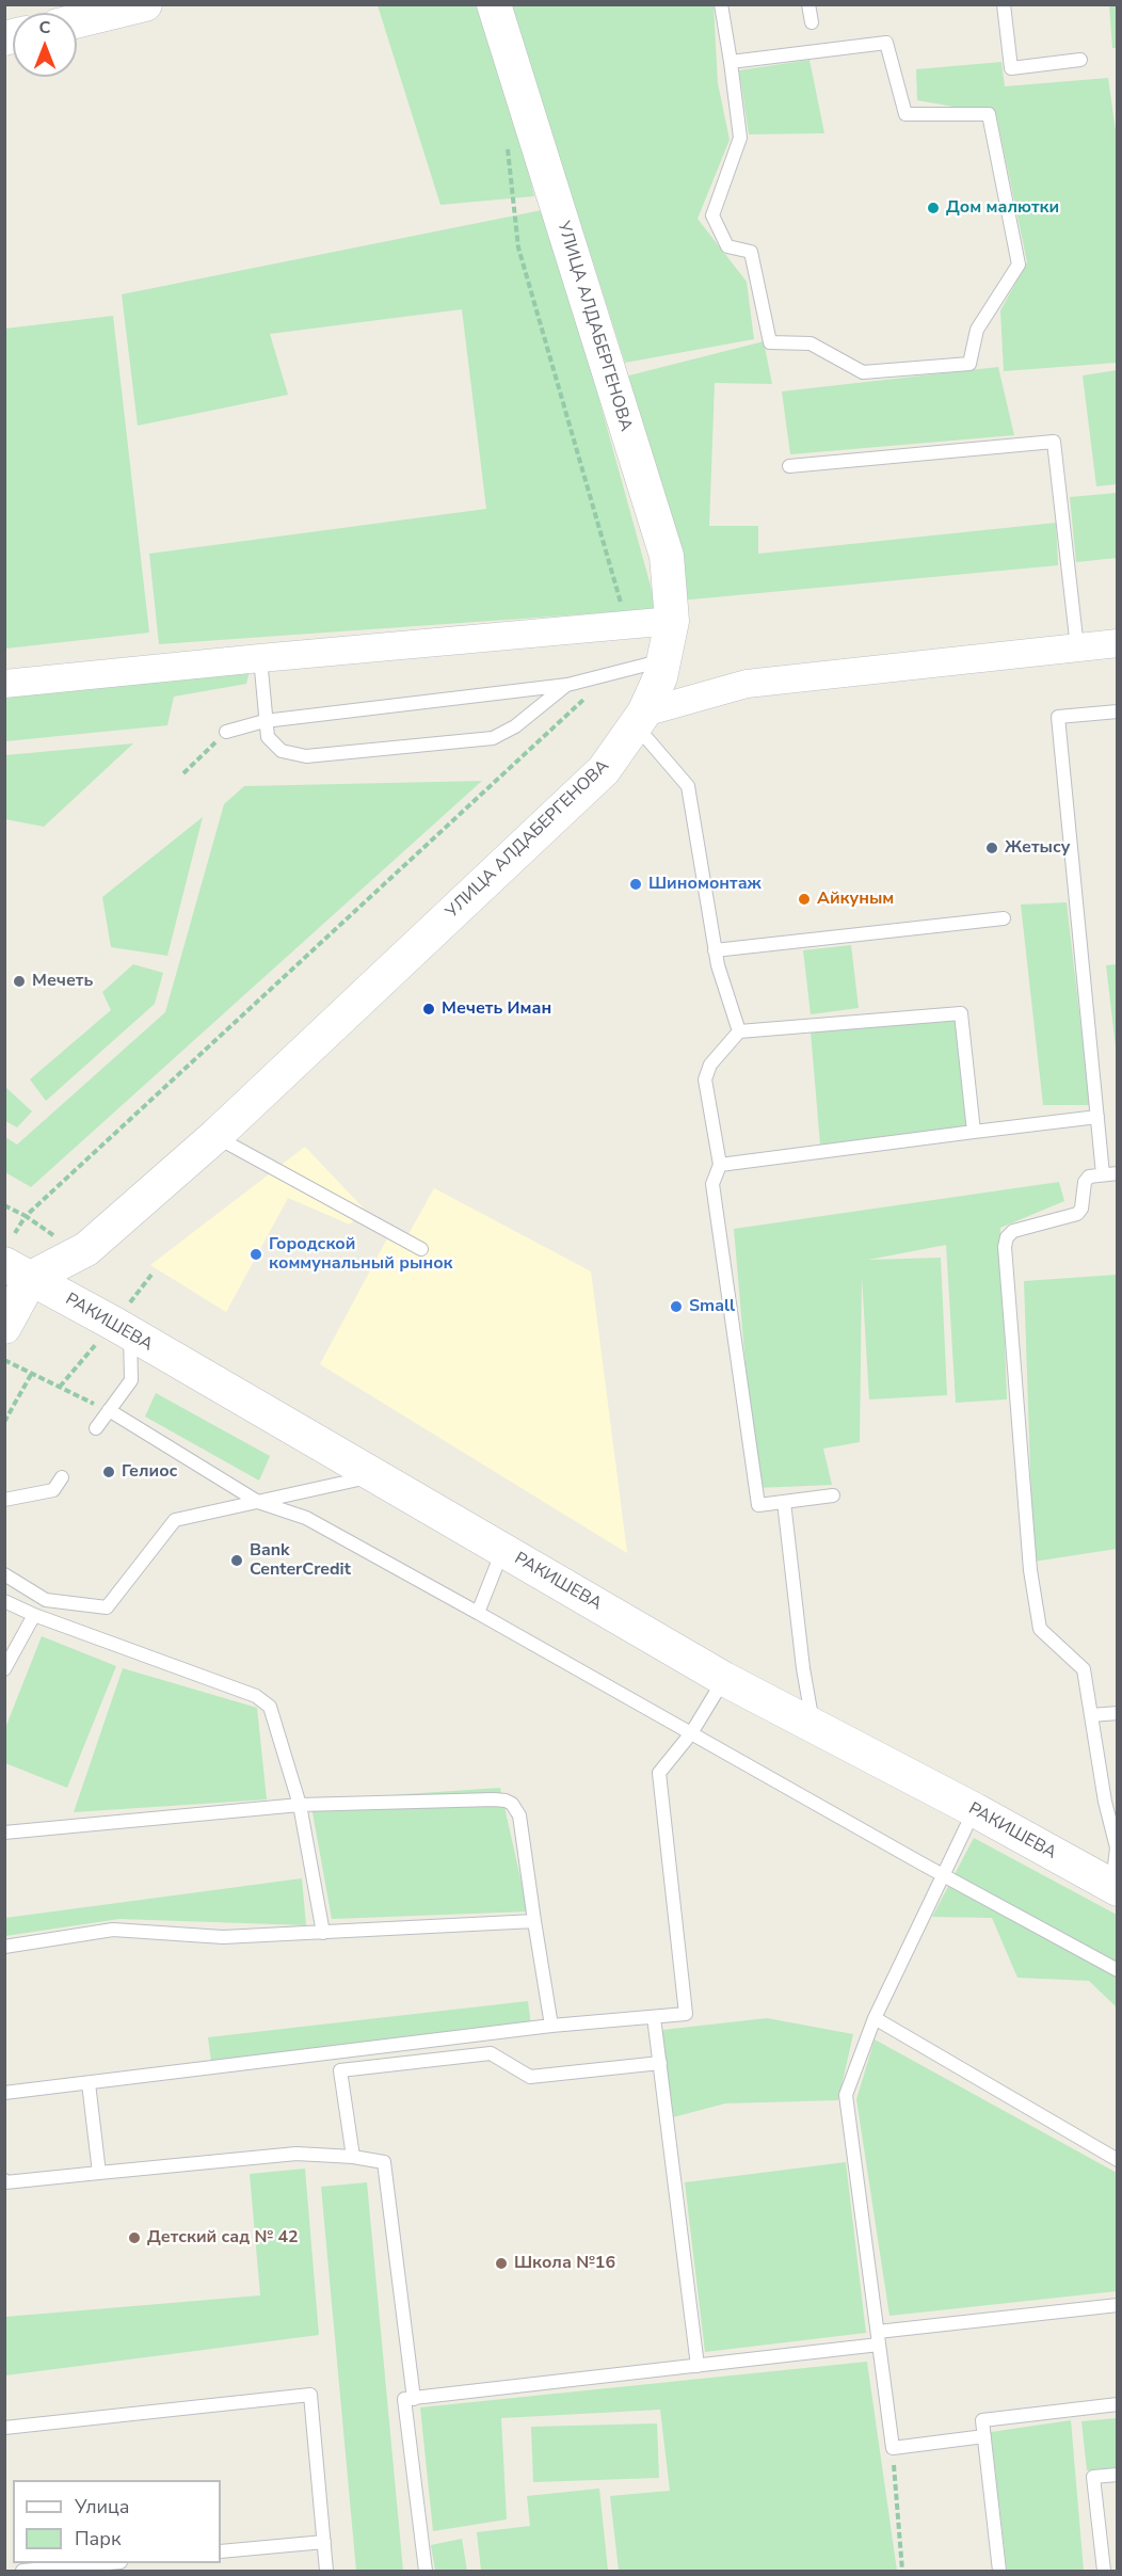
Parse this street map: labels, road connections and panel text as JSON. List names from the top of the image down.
{
  "streets": {
    "street": ["УЛИЦА АЛДАБЕРГЕНОВА", "РАКИШЕВА"]
  },
  "crossings": [
    ["УЛИЦА АЛДАБЕРГЕНОВА", "РАКИШЕВА"]
  ],
  "places": [
    "Дом малютки",
    "Жетысу",
    "Шиномонтаж",
    "Айкуным",
    "Мечеть",
    "Мечеть Иман",
    "Городской коммунальный рынок",
    "Small",
    "Гелиос",
    "Bank CenterCredit",
    "Детский сад № 42",
    "Школа №16"
  ],
  "legend": ["Улица", "Парк"],
  "north": "top"
}
